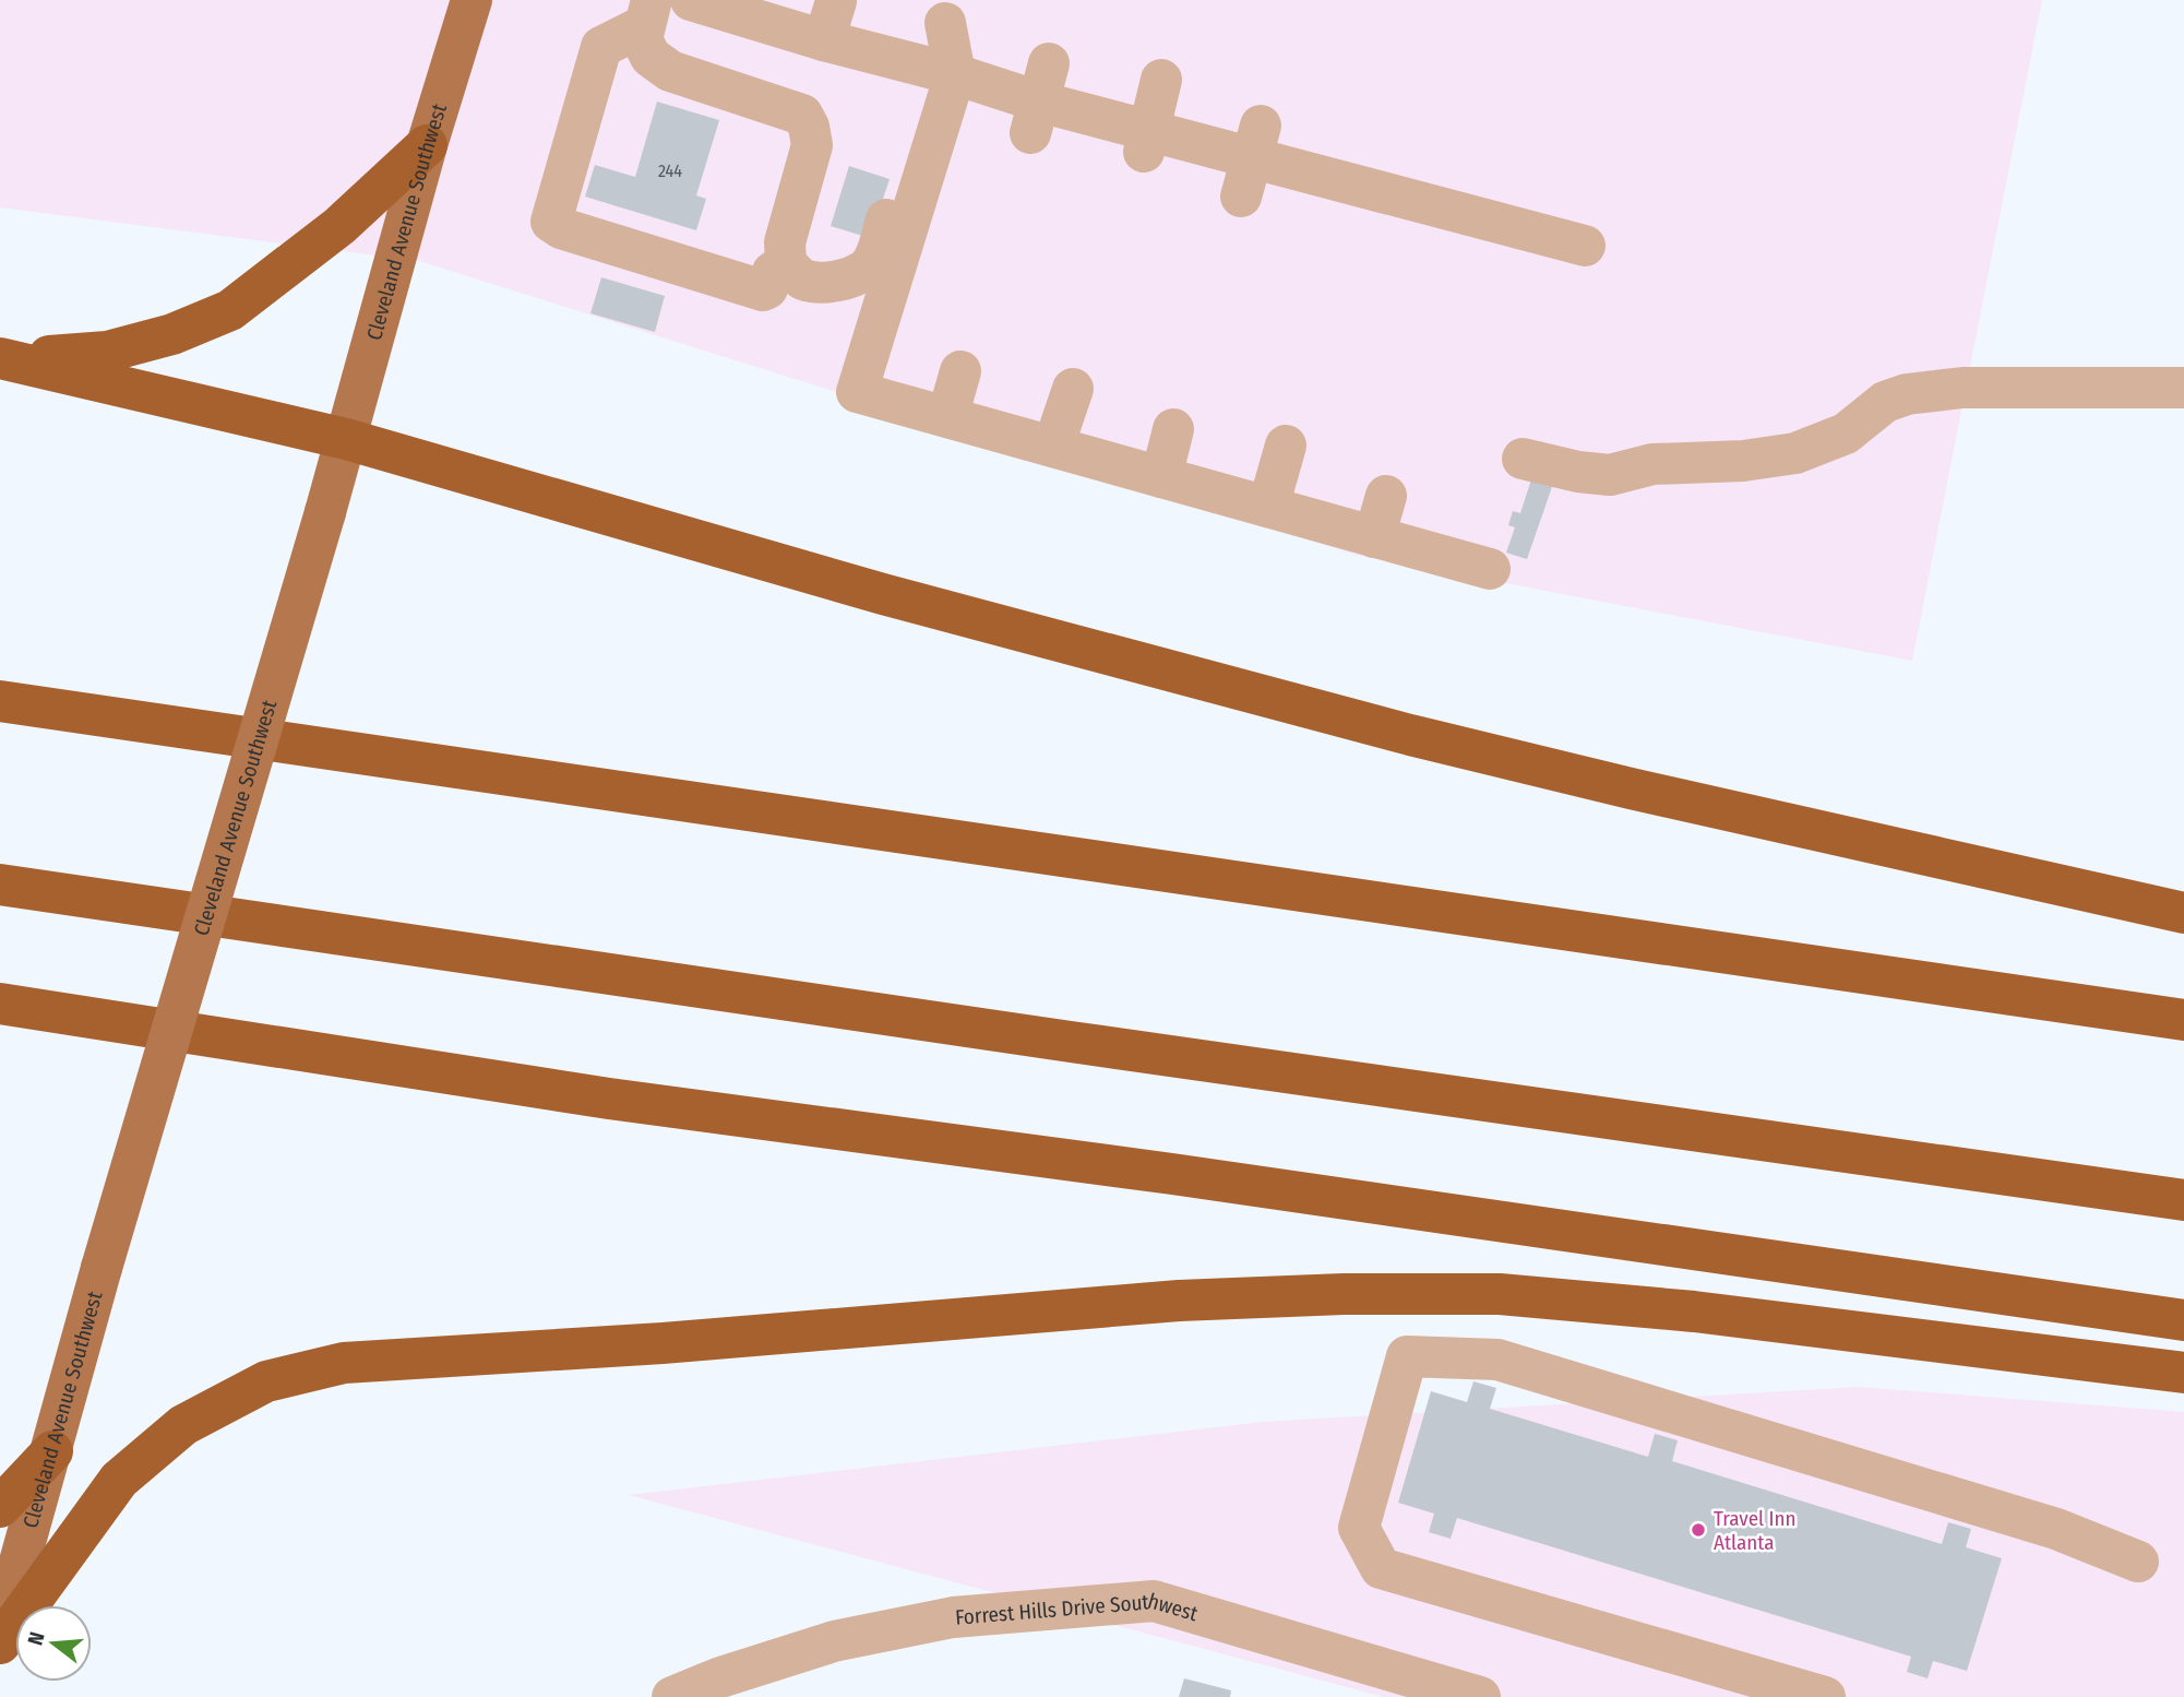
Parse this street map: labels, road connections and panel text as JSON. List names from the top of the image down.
{
  "streets": {
    "main road": ["Cleveland Avenue Southwest"],
    "street": ["Forrest Hills Drive Southwest"]
  },
  "places": ["Travel Inn Atlanta"],
  "house_numbers": ["244"],
  "north": "left"
}
